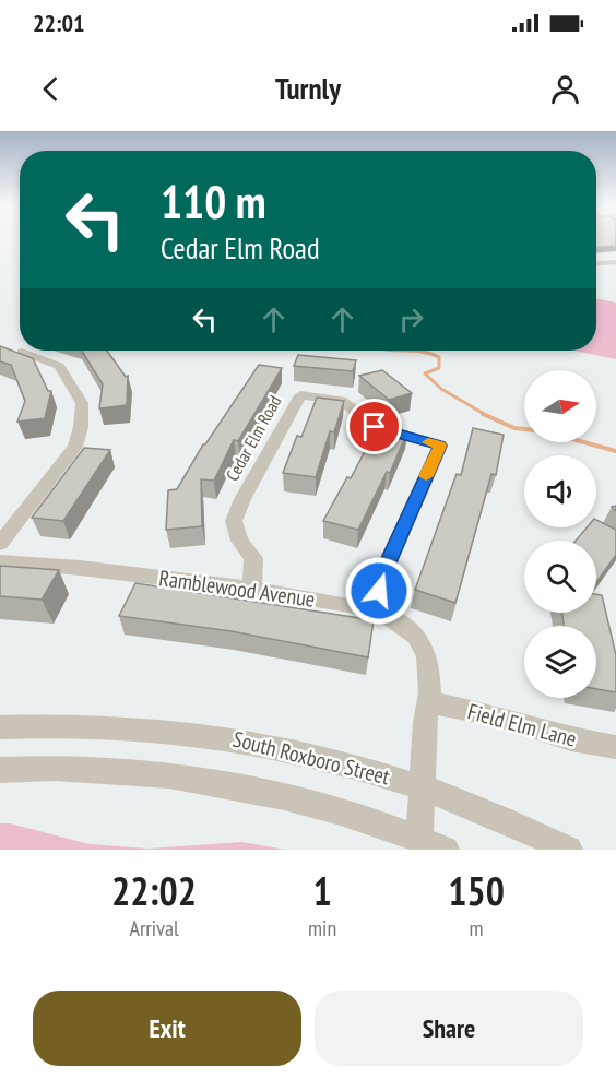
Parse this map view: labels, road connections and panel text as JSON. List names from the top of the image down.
{
  "streets": {
    "street": [
      "Cedar Elm Road",
      "Ramblewood Avenue",
      "Field Elm Lane",
      "South Roxboro Street"
    ]
  },
  "crossings": [
    ["Cedar Elm Road", "Ramblewood Avenue"],
    ["Ramblewood Avenue", "Field Elm Lane"],
    ["Ramblewood Avenue", "South Roxboro Street"]
  ],
  "north": "right",
  "page": {
    "status": "22:01",
    "header": "Turnly",
    "turn": ["110 m", "Cedar Elm Road"],
    "eta": [
      "22:02",
      "Arrival",
      "1",
      "min",
      "150",
      "m"
    ],
    "buttons": ["Exit", "Share"]
  }
}
